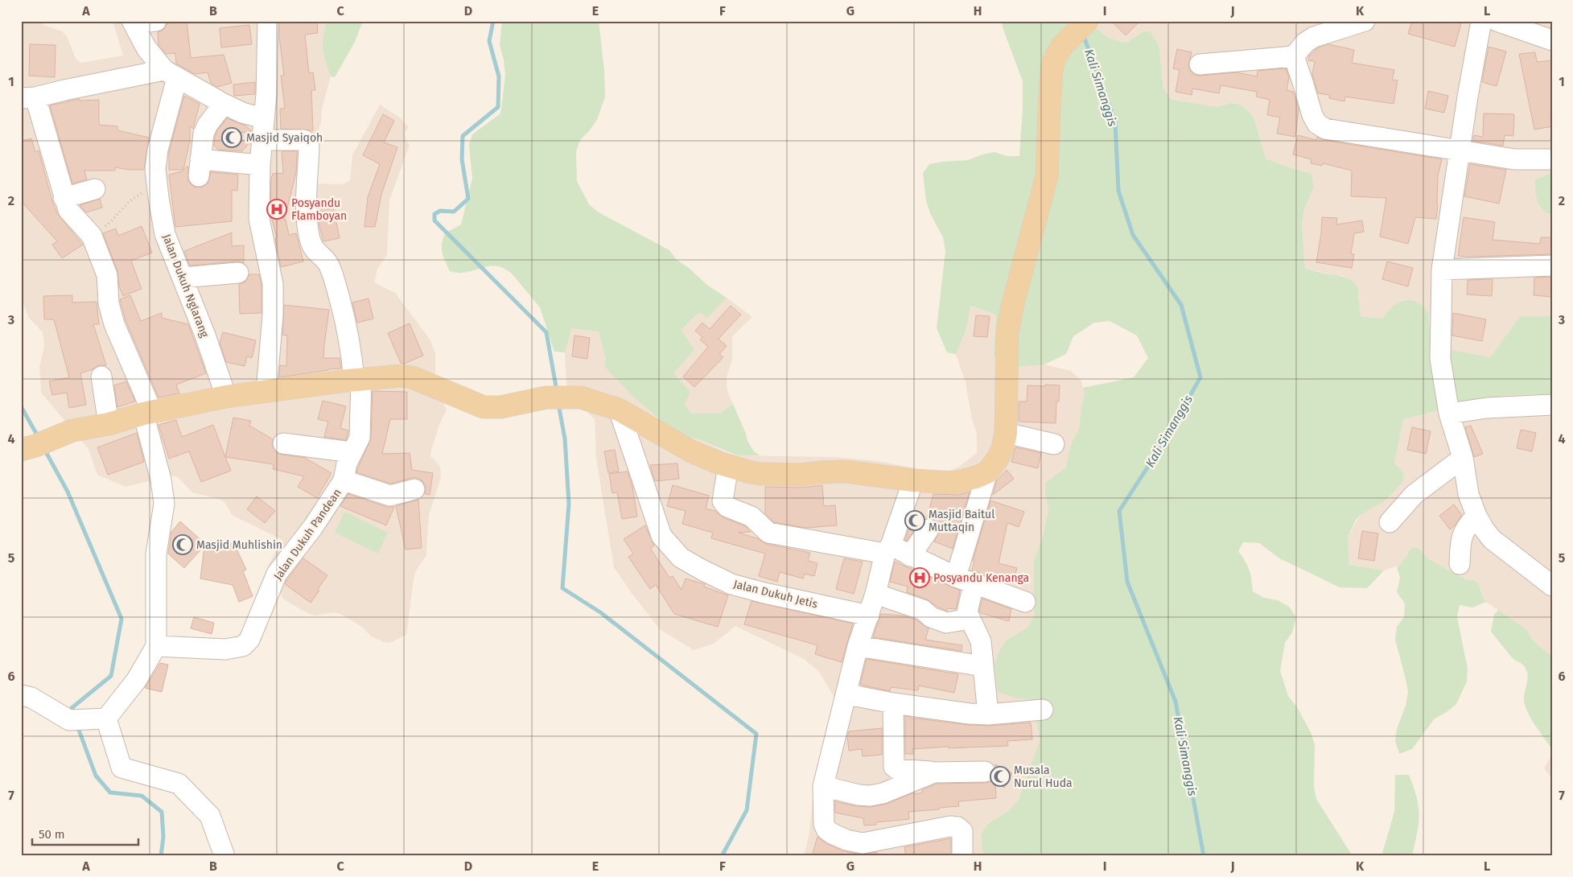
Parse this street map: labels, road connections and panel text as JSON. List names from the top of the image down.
{
  "streets": {
    "street": ["Jalan Dukuh Nglarang", "Jalan Dukuh Pandean", "Jalan Dukuh Jetis"]
  },
  "water": ["Kali Simanggis"],
  "places": {
    "mosque": [
      "Masjid Syaiqoh",
      "Masjid Baitul Muttaqin",
      "Masjid Muhlishin",
      "Musala Nurul Huda"
    ],
    "hospital": ["Posyandu Flamboyan", "Posyandu Kenanga"]
  },
  "scale_bar": "50 m",
  "grid": {
    "columns": [
      "A",
      "B",
      "C",
      "D",
      "E",
      "F",
      "G",
      "H",
      "I",
      "J",
      "K",
      "L"
    ],
    "rows": [
      "1",
      "2",
      "3",
      "4",
      "5",
      "6",
      "7"
    ]
  }
}
